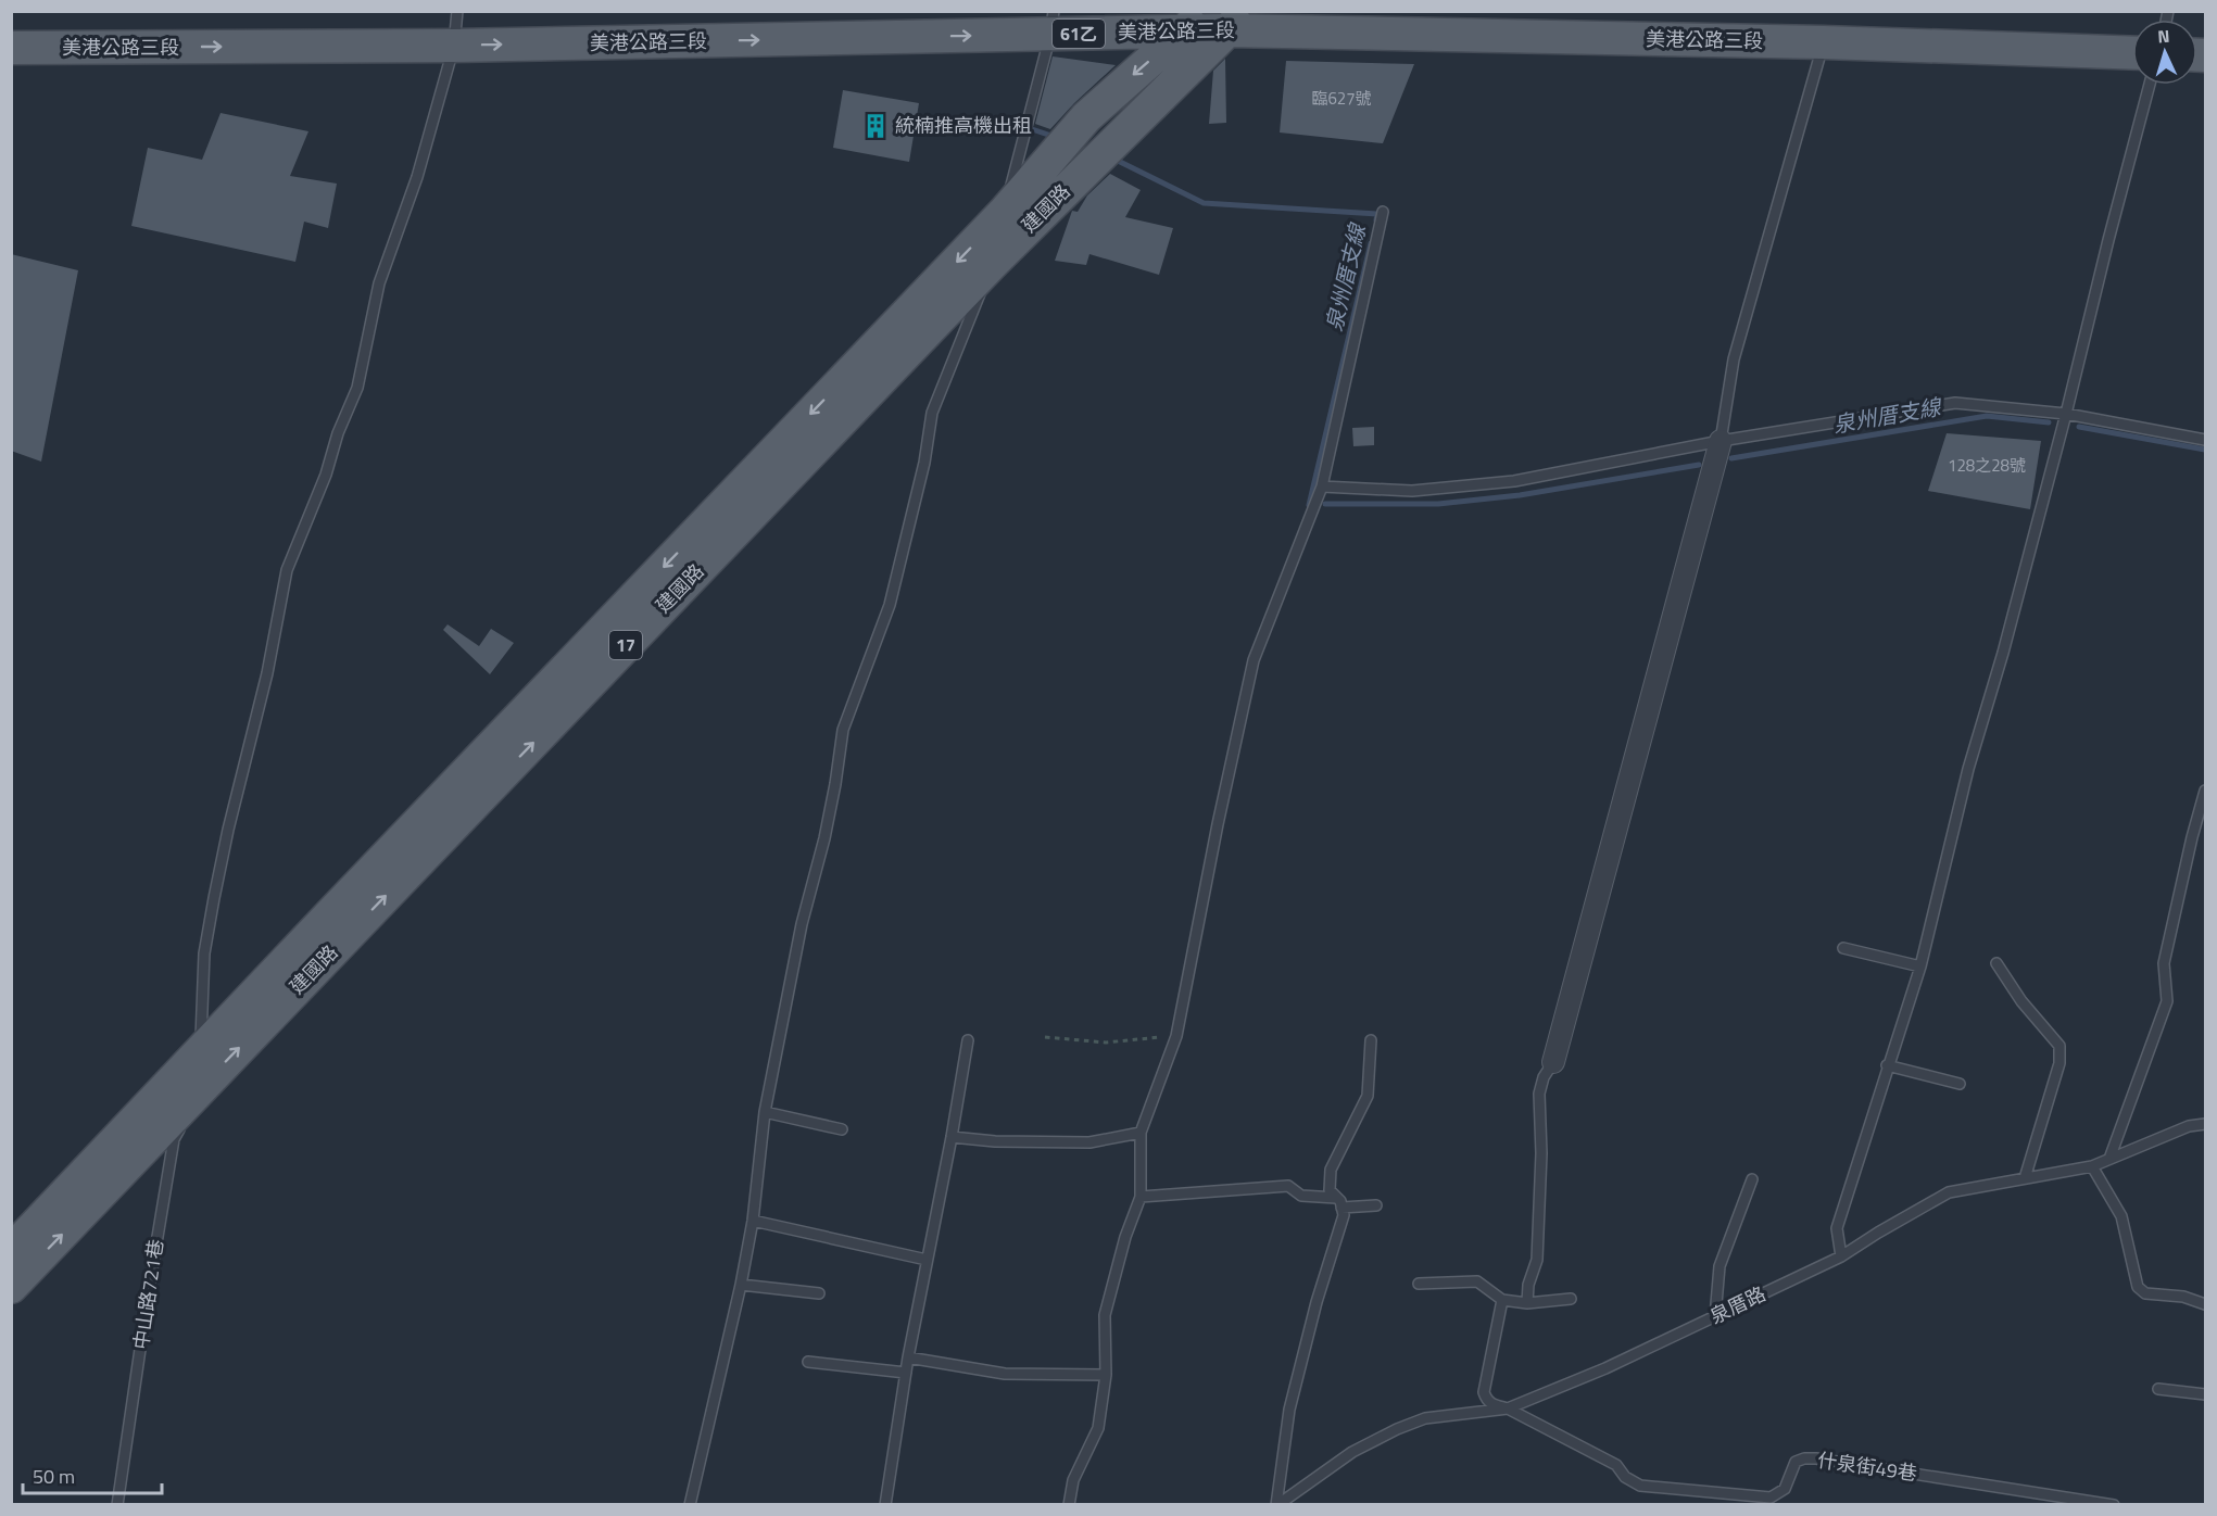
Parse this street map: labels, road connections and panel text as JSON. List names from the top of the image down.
{
  "streets": {
    "main road": [
      "美港公路三段",
      "61乙",
      "建國路",
      "17"
    ],
    "lane": ["中山路721巷", "泉厝路", "什泉街49巷"]
  },
  "crossings": [
    ["美港公路三段", "建國路"],
    ["建國路", "中山路721巷"],
    ["泉厝路", "什泉街49巷"]
  ],
  "one_way": ["美港公路三段"],
  "water": ["泉州厝支線"],
  "places": {
    "building": ["統楠推高機出租"]
  },
  "house_numbers": ["臨627號", "128之28號"],
  "scale_bar": "50 m",
  "north": "top"
}
